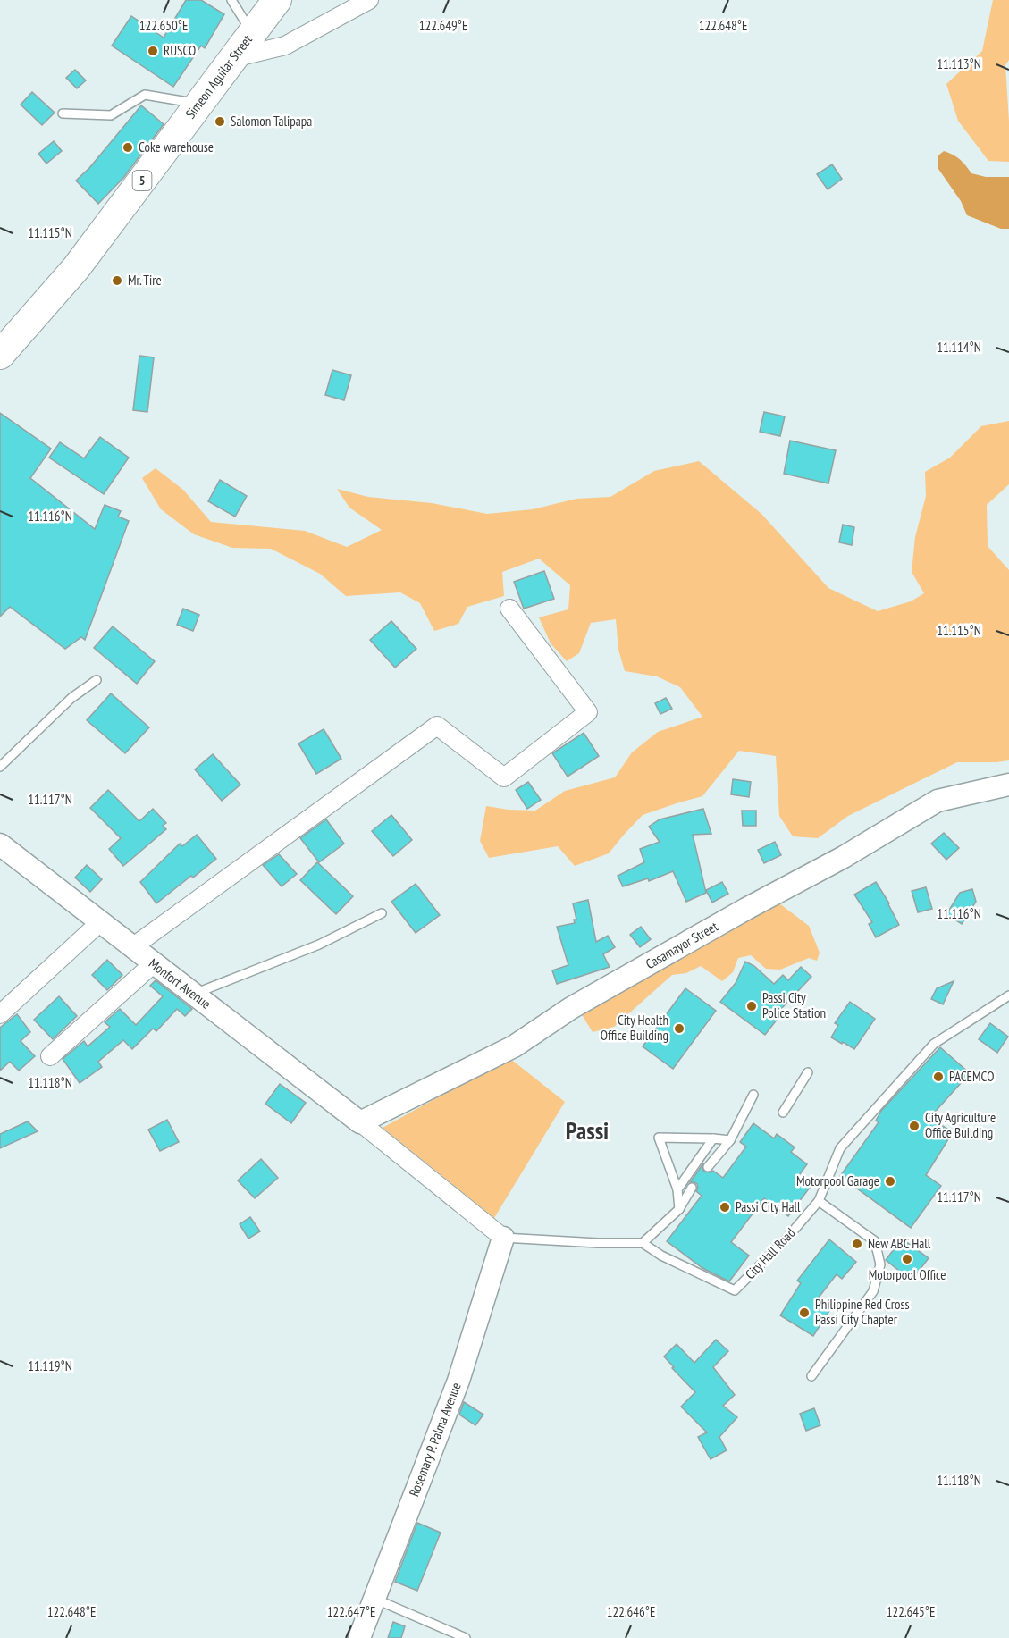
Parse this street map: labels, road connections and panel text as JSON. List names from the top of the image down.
{
  "streets": {
    "highway": ["Simeon Aguilar Street", "5"],
    "street": ["Casamayor Street", "Monfort Avenue", "Rosemary P. Palma Avenue"],
    "lane": ["City Hall Road"]
  },
  "crossings": [
    ["Casamayor Street", "Monfort Avenue"]
  ],
  "districts": ["Passi"],
  "places": [
    "RUSCO",
    "Salomon Talipapa",
    "Coke warehouse",
    "Mr. Tire",
    "Passi City Police Station",
    "City Health Office Building",
    "PACEMCO",
    "City Agriculture Office Building",
    "Motorpool Garage",
    "Passi City Hall",
    "New ABC Hall",
    "Motorpool Office",
    "Philippine Red Cross Passi City Chapter"
  ],
  "coordinates": [
    "122.648°E",
    "122.650°E",
    "122.649°E",
    "11.113°N",
    "11.115°N",
    "11.114°N",
    "11.116°N",
    "11.117°N",
    "11.118°N",
    "11.119°N",
    "122.647°E",
    "122.646°E",
    "122.645°E"
  ]
}
